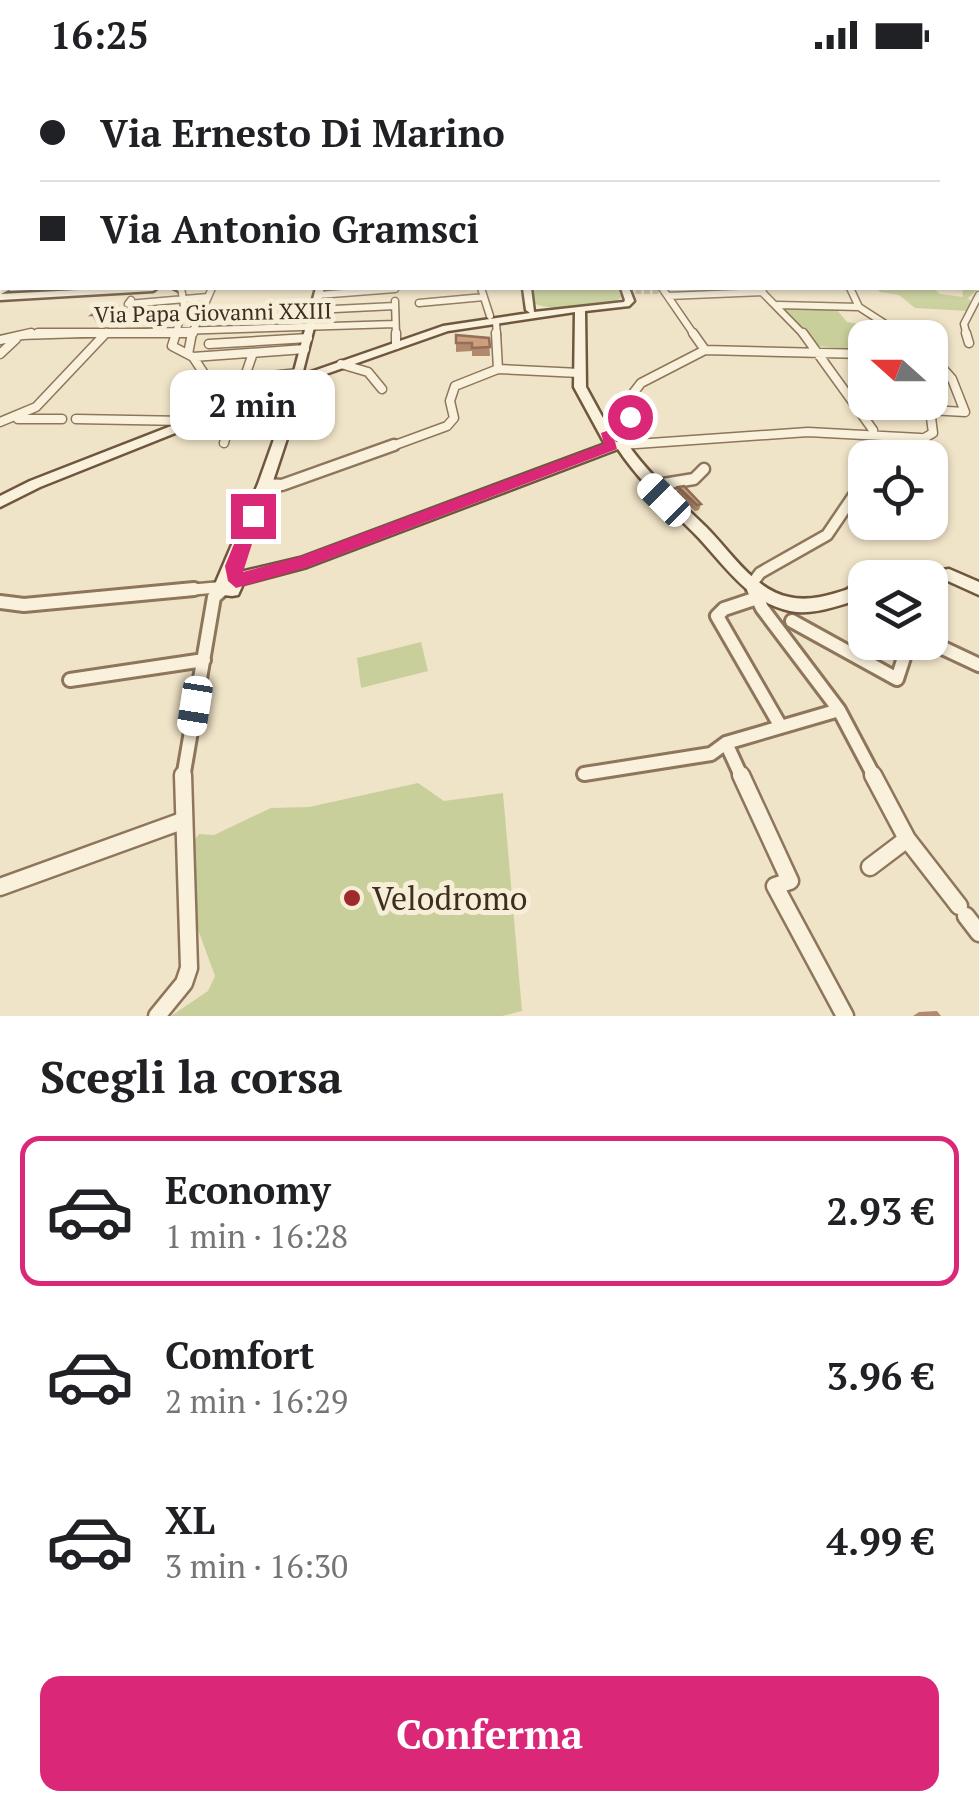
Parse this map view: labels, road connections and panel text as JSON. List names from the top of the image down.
{
  "streets": {
    "street": ["Via Papa Giovanni XXIII"]
  },
  "places": ["Velodromo"],
  "north": "left",
  "page": {
    "status": "16:25",
    "banner": ["Via Ernesto Di Marino", "Via Antonio Gramsci"],
    "bubble": "2 min",
    "heading": "Scegli la corsa",
    "list": [
      {
        "name": "Economy",
        "note": "1 min · 16:28",
        "value": "2.93 €"
      },
      {
        "name": "Comfort",
        "note": "2 min · 16:29",
        "value": "3.96 €"
      },
      {
        "name": "XL",
        "note": "3 min · 16:30",
        "value": "4.99 €"
      }
    ],
    "buttons": "Conferma"
  }
}
